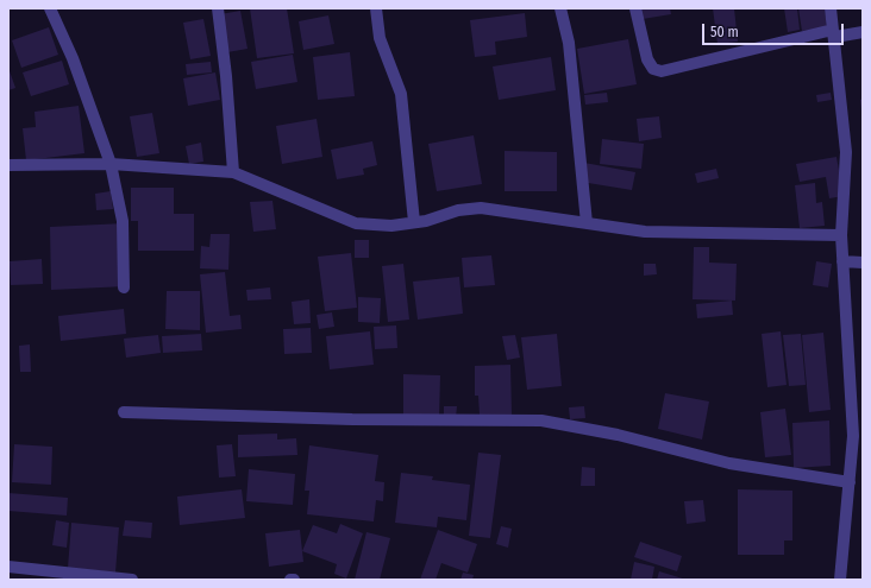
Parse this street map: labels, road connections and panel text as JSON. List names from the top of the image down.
{
  "scale_bar": "50 m"
}
